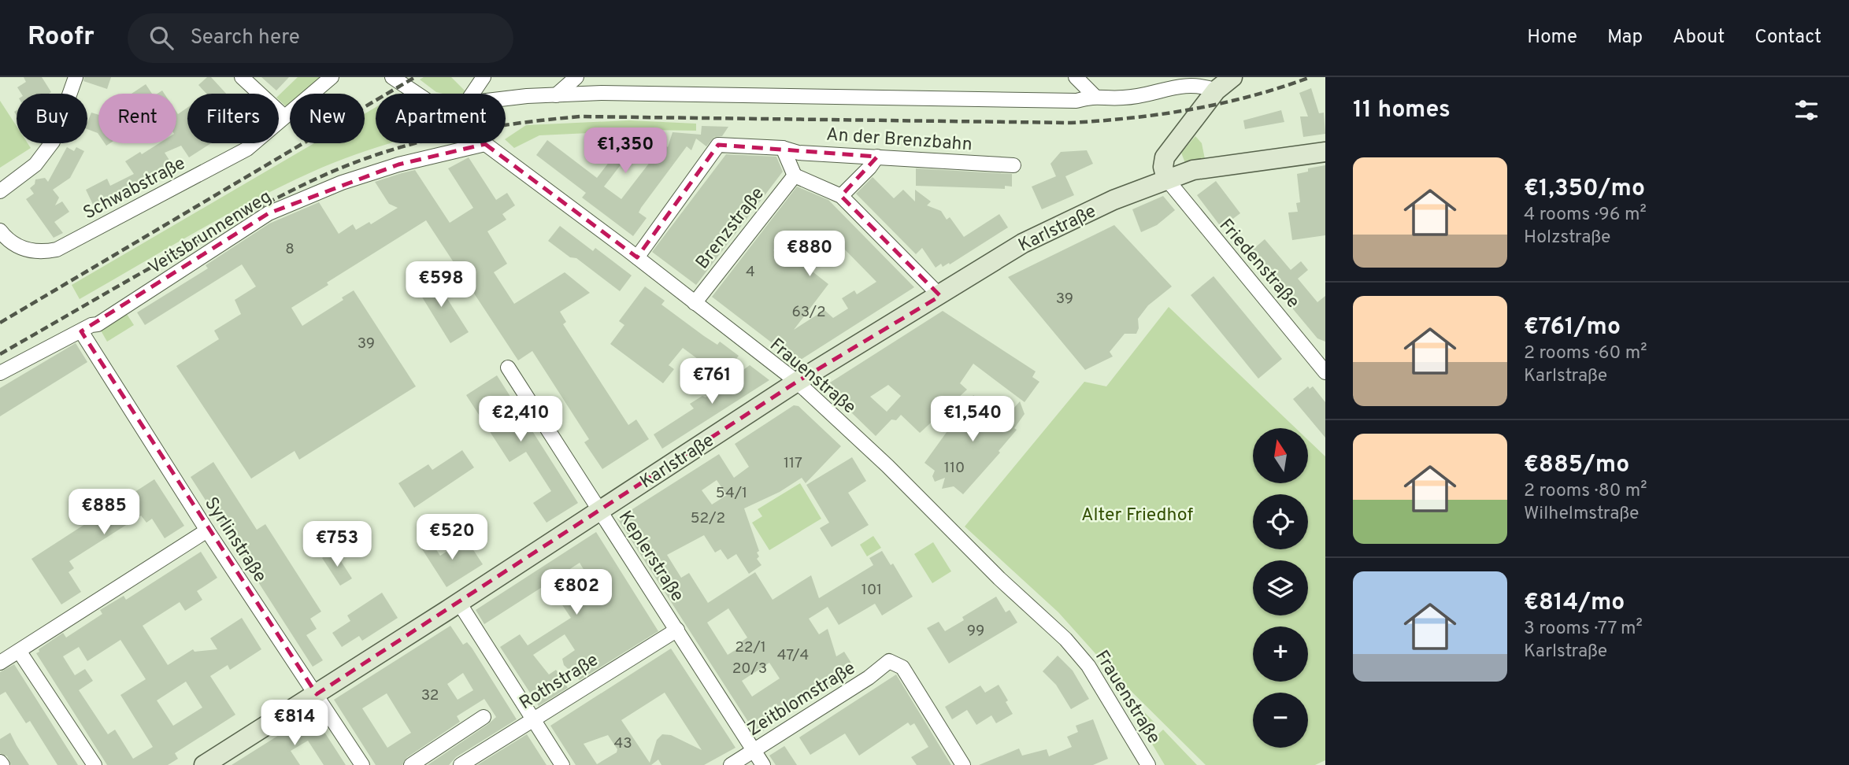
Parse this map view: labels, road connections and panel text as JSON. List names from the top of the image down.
{
  "streets": {
    "main road": ["Karlstraße"],
    "street": [
      "An der Brenzbahn",
      "Schwabstraße",
      "Brenzstraße",
      "Veitsbrunnenweg",
      "Friedenstraße",
      "Frauenstraße",
      "Syrlinstraße",
      "Keplerstraße",
      "Rothstraße",
      "Zeitblomstraße"
    ]
  },
  "crossings": [
    ["An der Brenzbahn", "Frauenstraße"],
    ["Brenzstraße", "Frauenstraße"],
    ["Karlstraße", "Friedenstraße"],
    ["Karlstraße", "Frauenstraße"],
    ["Karlstraße", "Syrlinstraße"],
    ["Karlstraße", "Keplerstraße"],
    ["Veitsbrunnenweg", "Syrlinstraße"],
    ["Keplerstraße", "Rothstraße"],
    ["Keplerstraße", "Zeitblomstraße"]
  ],
  "parks": ["Alter Friedhof"],
  "house_numbers": [
    "8",
    "4",
    "39",
    "63/2",
    "39",
    "117",
    "110",
    "54/1",
    "52/2",
    "101",
    "99",
    "22/1",
    "47/4",
    "20/3",
    "32",
    "43"
  ],
  "north": "top",
  "page": {
    "header": "Roofr",
    "search": "Search here",
    "nav": [
      "Home",
      "Map",
      "About",
      "Contact"
    ],
    "heading": "11 homes",
    "chip": [
      "Buy",
      "Rent",
      "Filters",
      "New",
      "Apartment"
    ],
    "price": [
      "€1,350",
      "€880",
      "€598",
      "€761",
      "€2,410",
      "€1,540",
      "€885",
      "€520",
      "€753",
      "€802",
      "€814"
    ],
    "list": [
      {
        "name": "€1,350/mo",
        "note": "4 rooms · 96 m² · Holzstraße"
      },
      {
        "name": "€761/mo",
        "note": "2 rooms · 60 m² · Karlstraße"
      },
      {
        "name": "€885/mo",
        "note": "2 rooms · 80 m² · Wilhelmstraße"
      },
      {
        "name": "€814/mo",
        "note": "3 rooms · 77 m² · Karlstraße"
      }
    ],
    "map_buttons": ["+", "−"]
  }
}
